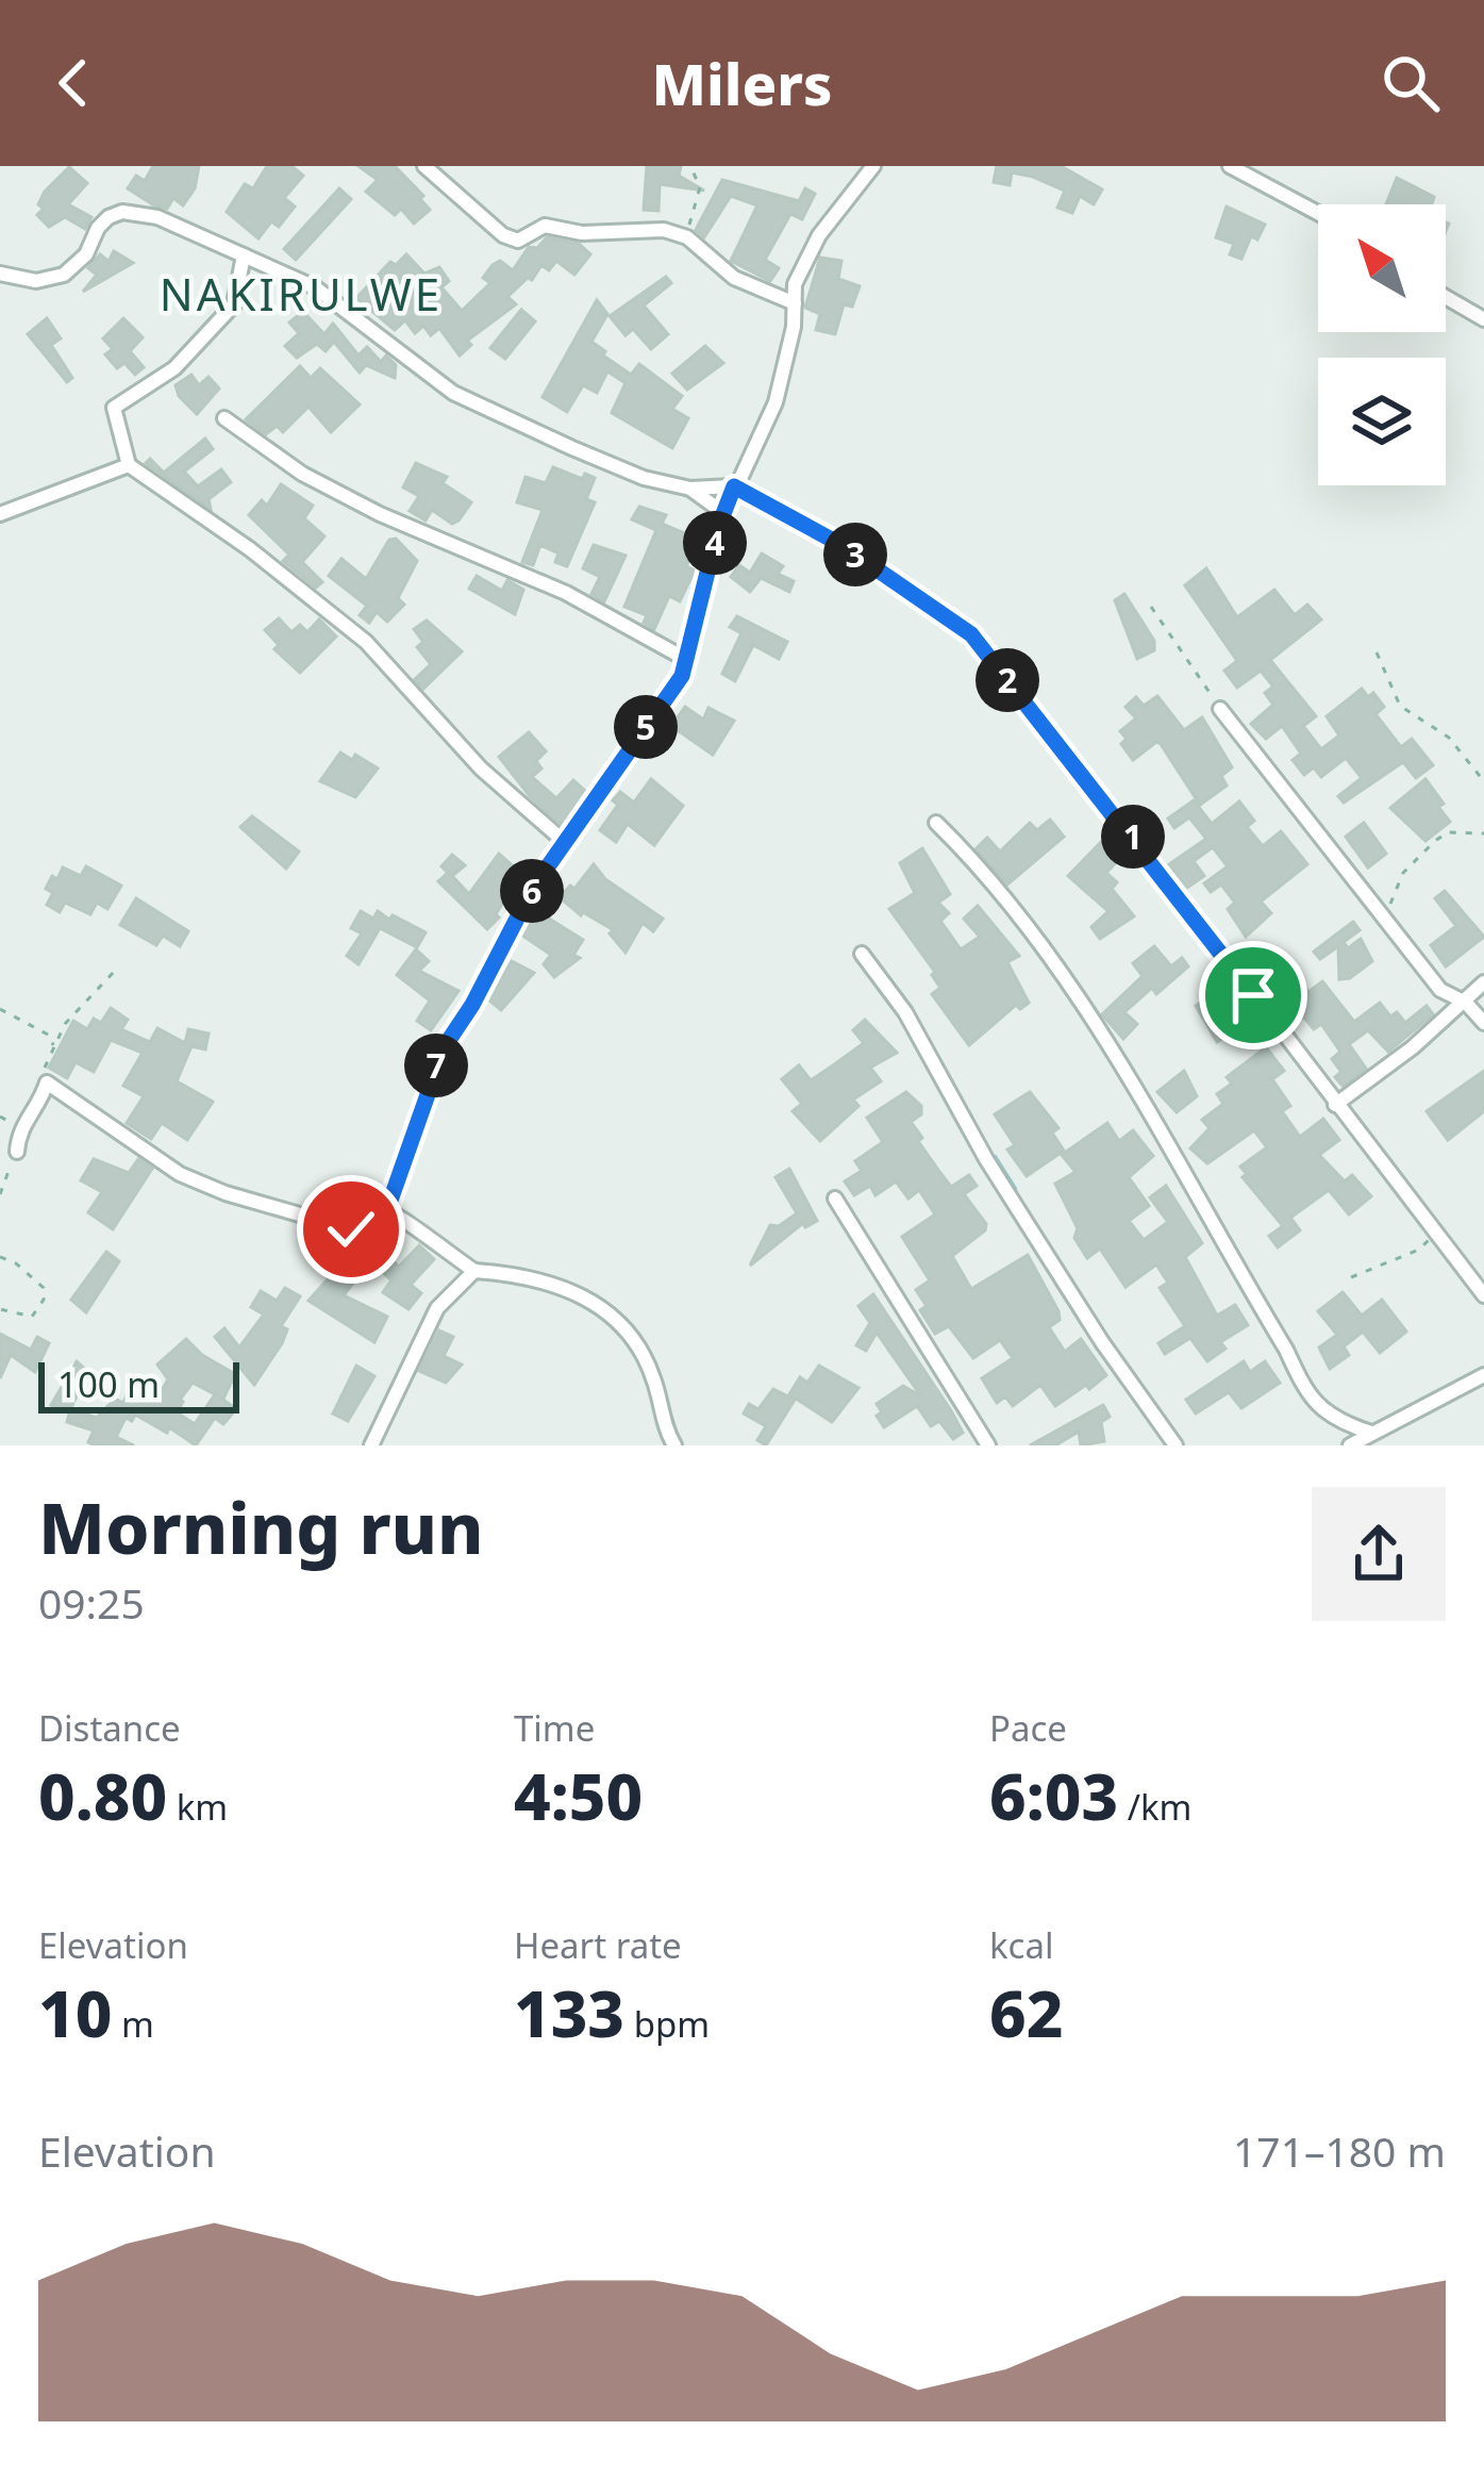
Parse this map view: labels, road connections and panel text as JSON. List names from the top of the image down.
{
  "districts": ["NAKIRULWE"],
  "scale_bar": "100 m",
  "north": "top left",
  "page": {
    "header": "Milers",
    "pins": [
      "4",
      "3",
      "2",
      "5",
      "1",
      "6",
      "7"
    ],
    "scale": "100 m",
    "heading": ["Morning run", "09:25"],
    "stats": [
      ["Distance", "0.80 km"],
      ["Time", "4:50"],
      ["Pace", "6:03 /km"],
      ["Elevation", "10 m"],
      ["Heart rate", "133 bpm"],
      ["kcal", "62"]
    ],
    "chart": ["Elevation", "171–180 m"]
  }
}
